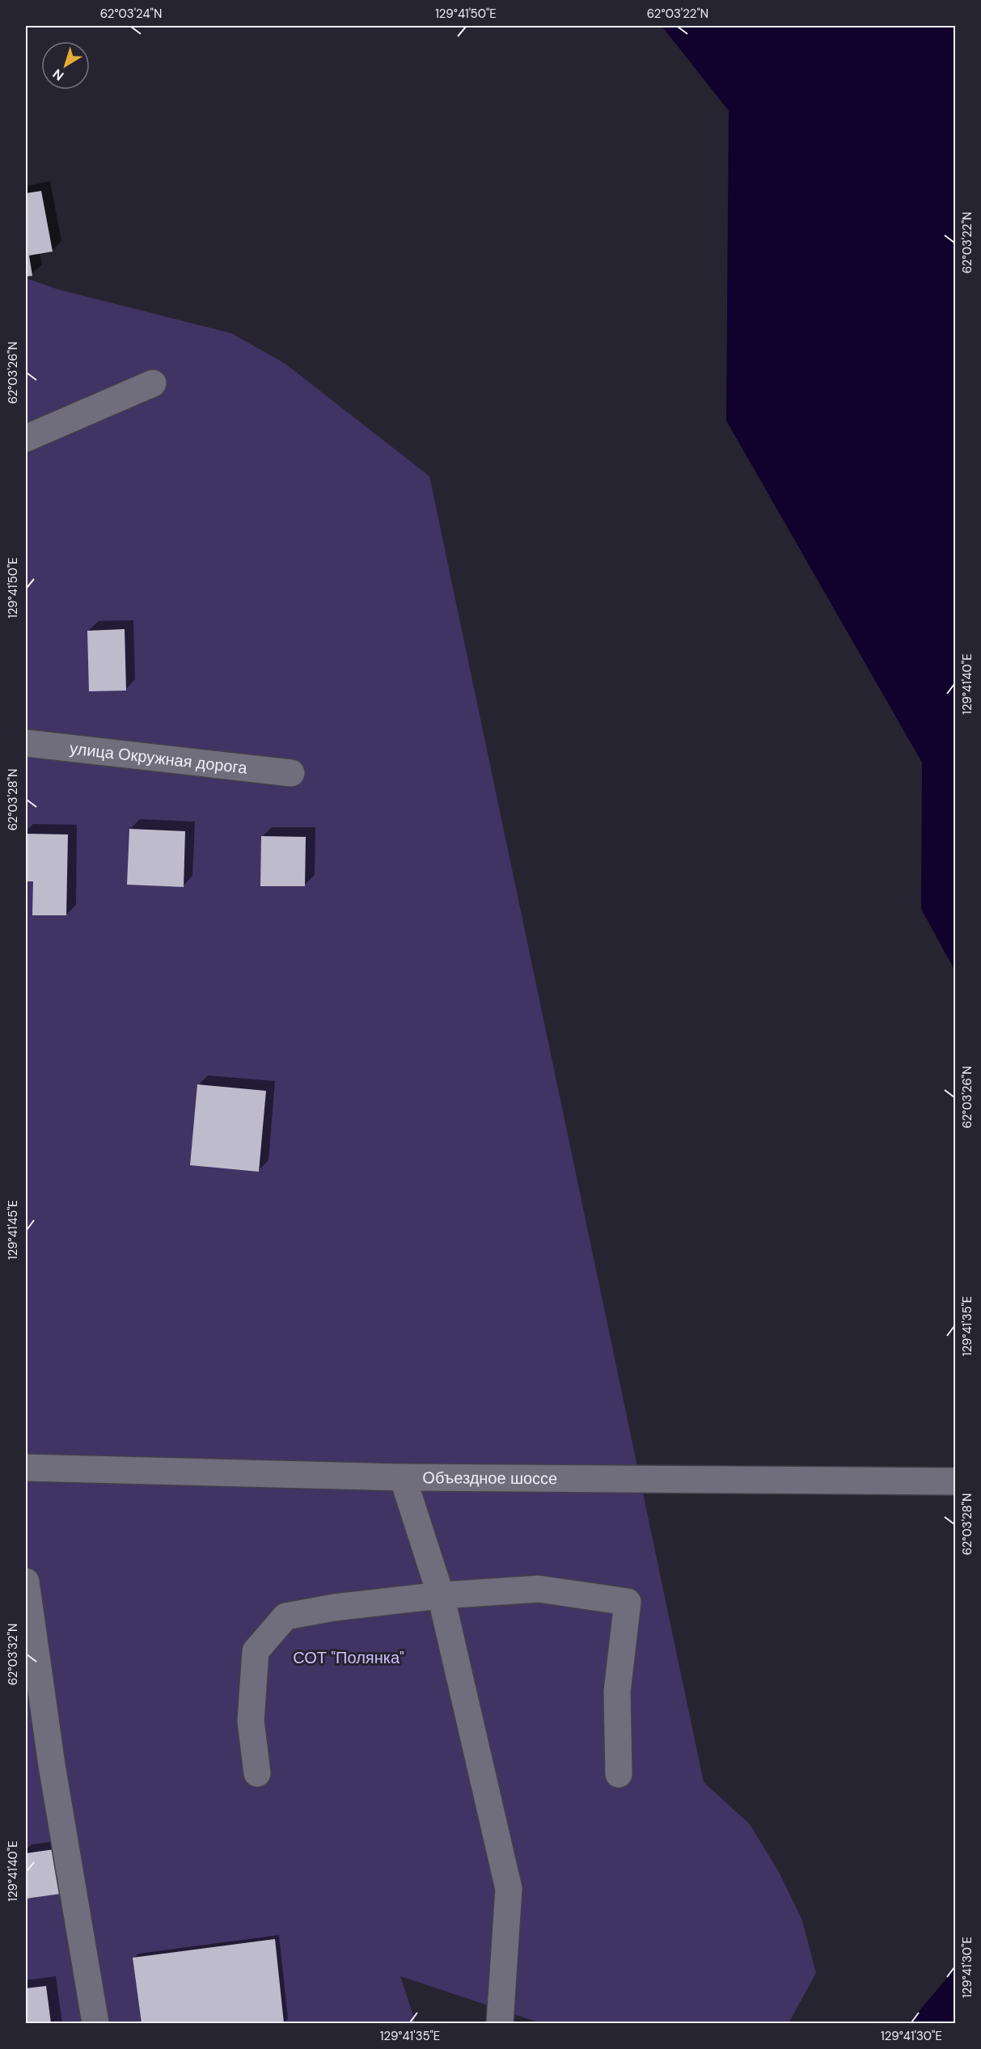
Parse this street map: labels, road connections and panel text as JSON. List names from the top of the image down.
{
  "streets": {
    "street": ["улица Окружная дорога", "Объездное шоссе"]
  },
  "parks": ["СОТ \"Полянка\""],
  "north": "bottom left",
  "coordinates": [
    "62°03'24\"N",
    "129°41'50\"E",
    "62°03'22\"N",
    "62°03'26\"N",
    "129°41'40\"E",
    "62°03'28\"N",
    "129°41'45\"E",
    "129°41'35\"E",
    "62°03'32\"N",
    "129°41'30\"E"
  ]
}
